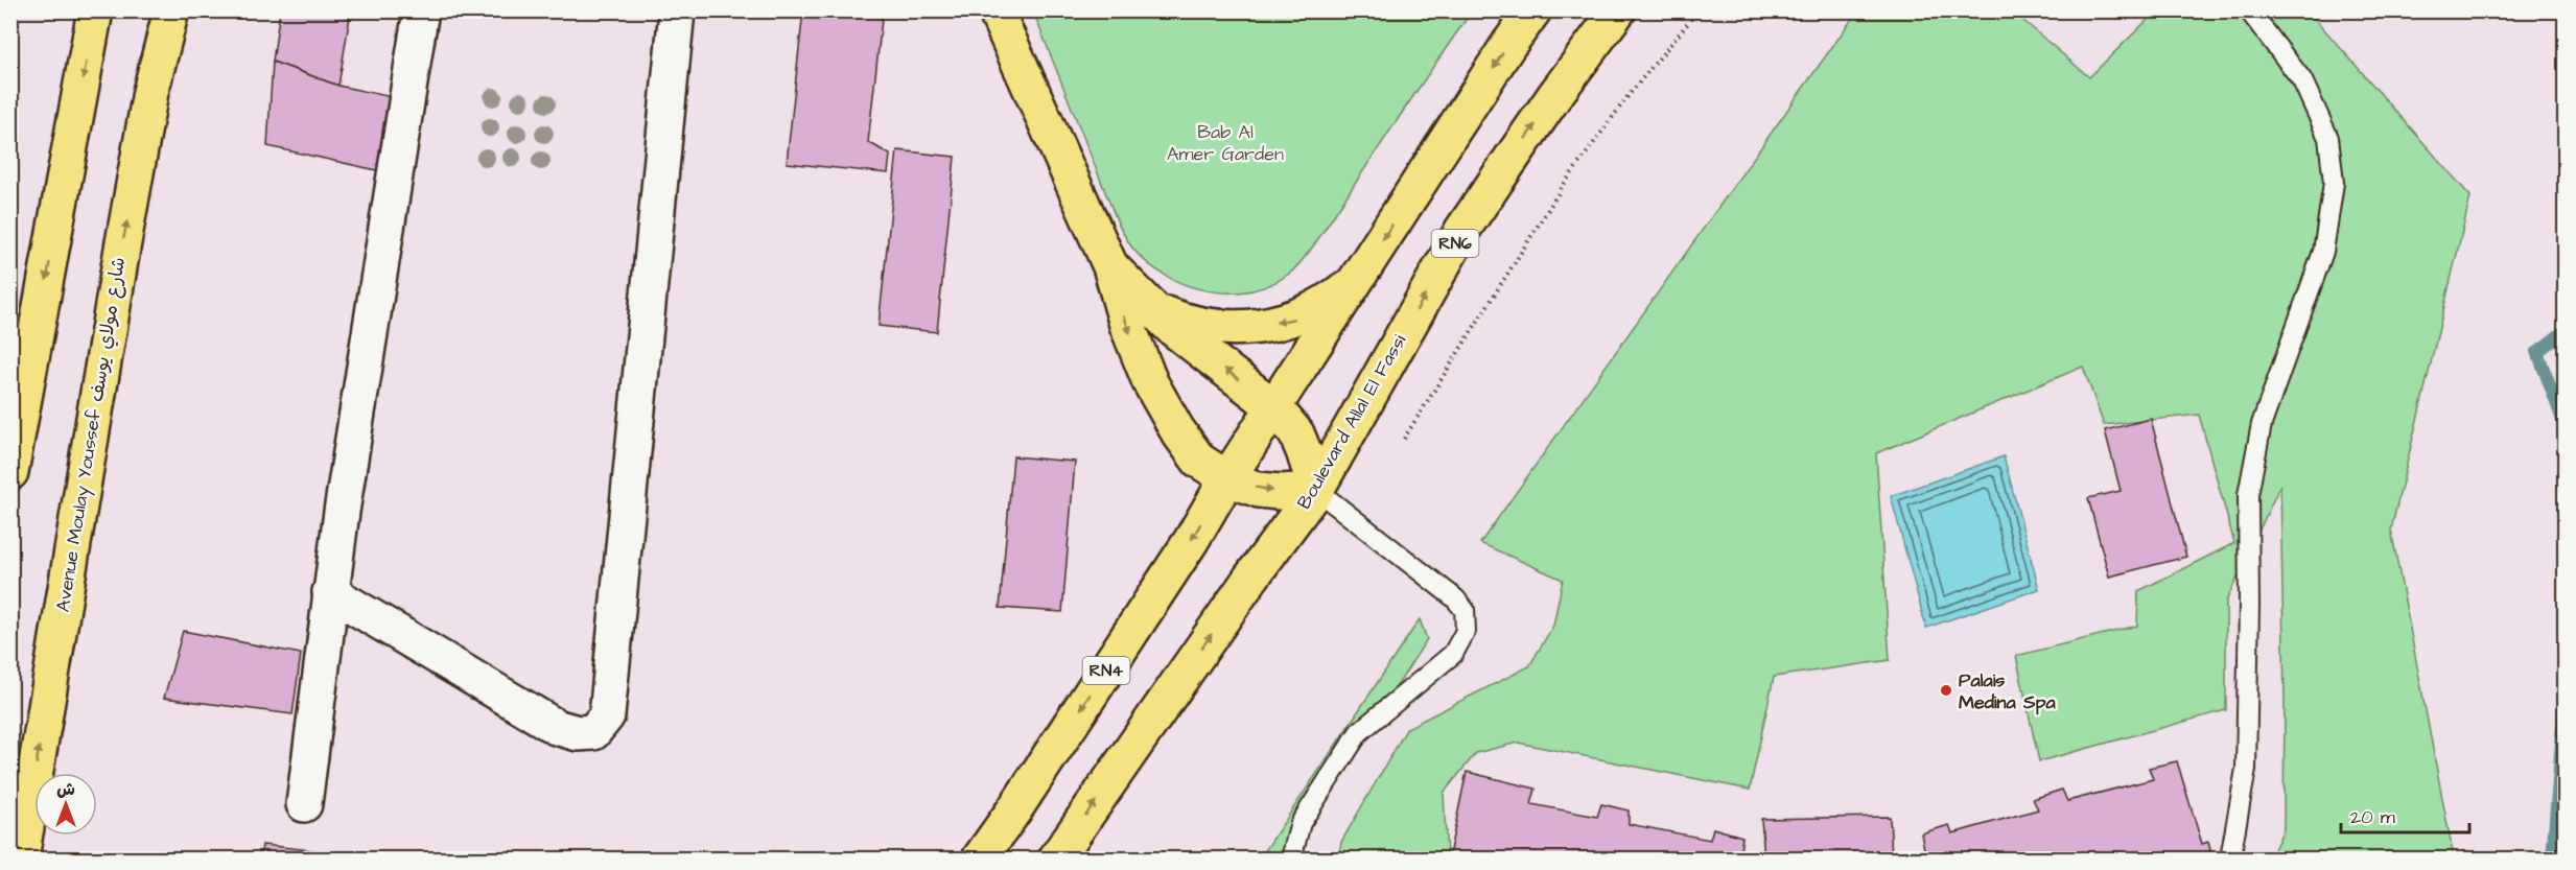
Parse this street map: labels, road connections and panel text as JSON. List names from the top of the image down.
{
  "streets": {
    "main road": [
      "RN6",
      "Boulevard Allal El Fassi",
      "Avenue Moulay Youssef شارع مولاي يوسف",
      "RN4"
    ]
  },
  "parks": ["Bab Al Amer Garden"],
  "places": ["Palais Medina Spa"],
  "scale_bar": "20 m",
  "north": "top"
}
